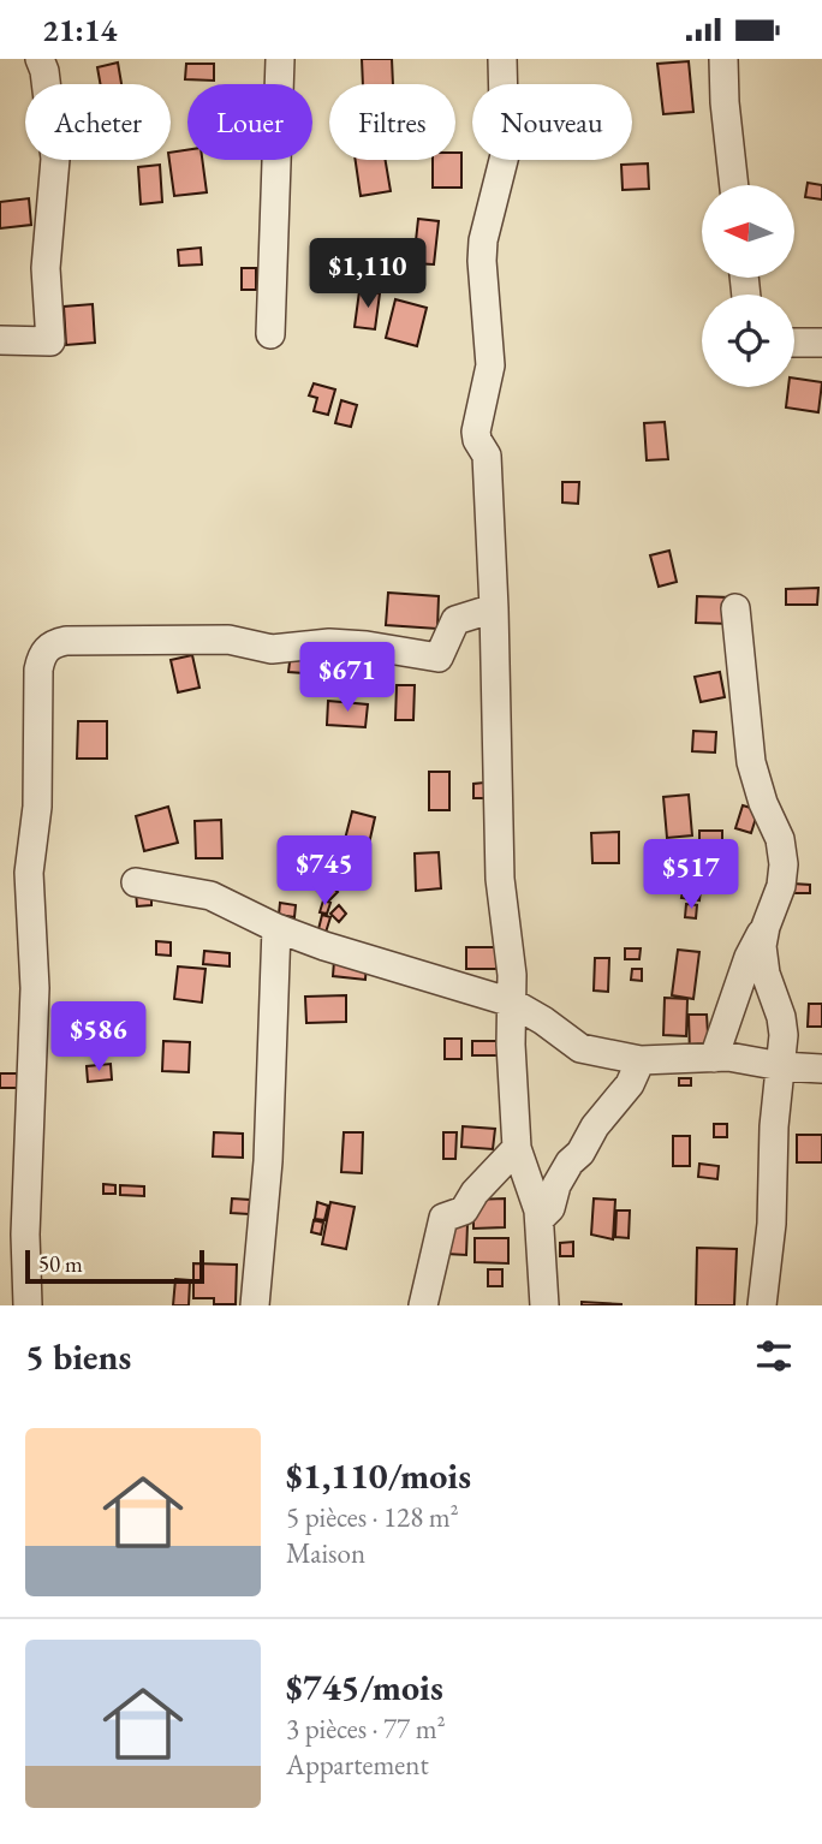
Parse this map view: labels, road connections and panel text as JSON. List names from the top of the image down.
{
  "scale_bar": "50 m",
  "north": "left",
  "page": {
    "status": "21:14",
    "chip": [
      "Acheter",
      "Louer",
      "Filtres",
      "Nouveau"
    ],
    "price": [
      "$1,110",
      "$671",
      "$745",
      "$517",
      "$586"
    ],
    "scale": "50 m",
    "heading": "5 biens",
    "list": [
      {
        "name": "$1,110/mois",
        "note": "5 pièces · 128 m² · Maison"
      },
      {
        "name": "$745/mois",
        "note": "3 pièces · 77 m² · Appartement"
      }
    ]
  }
}
